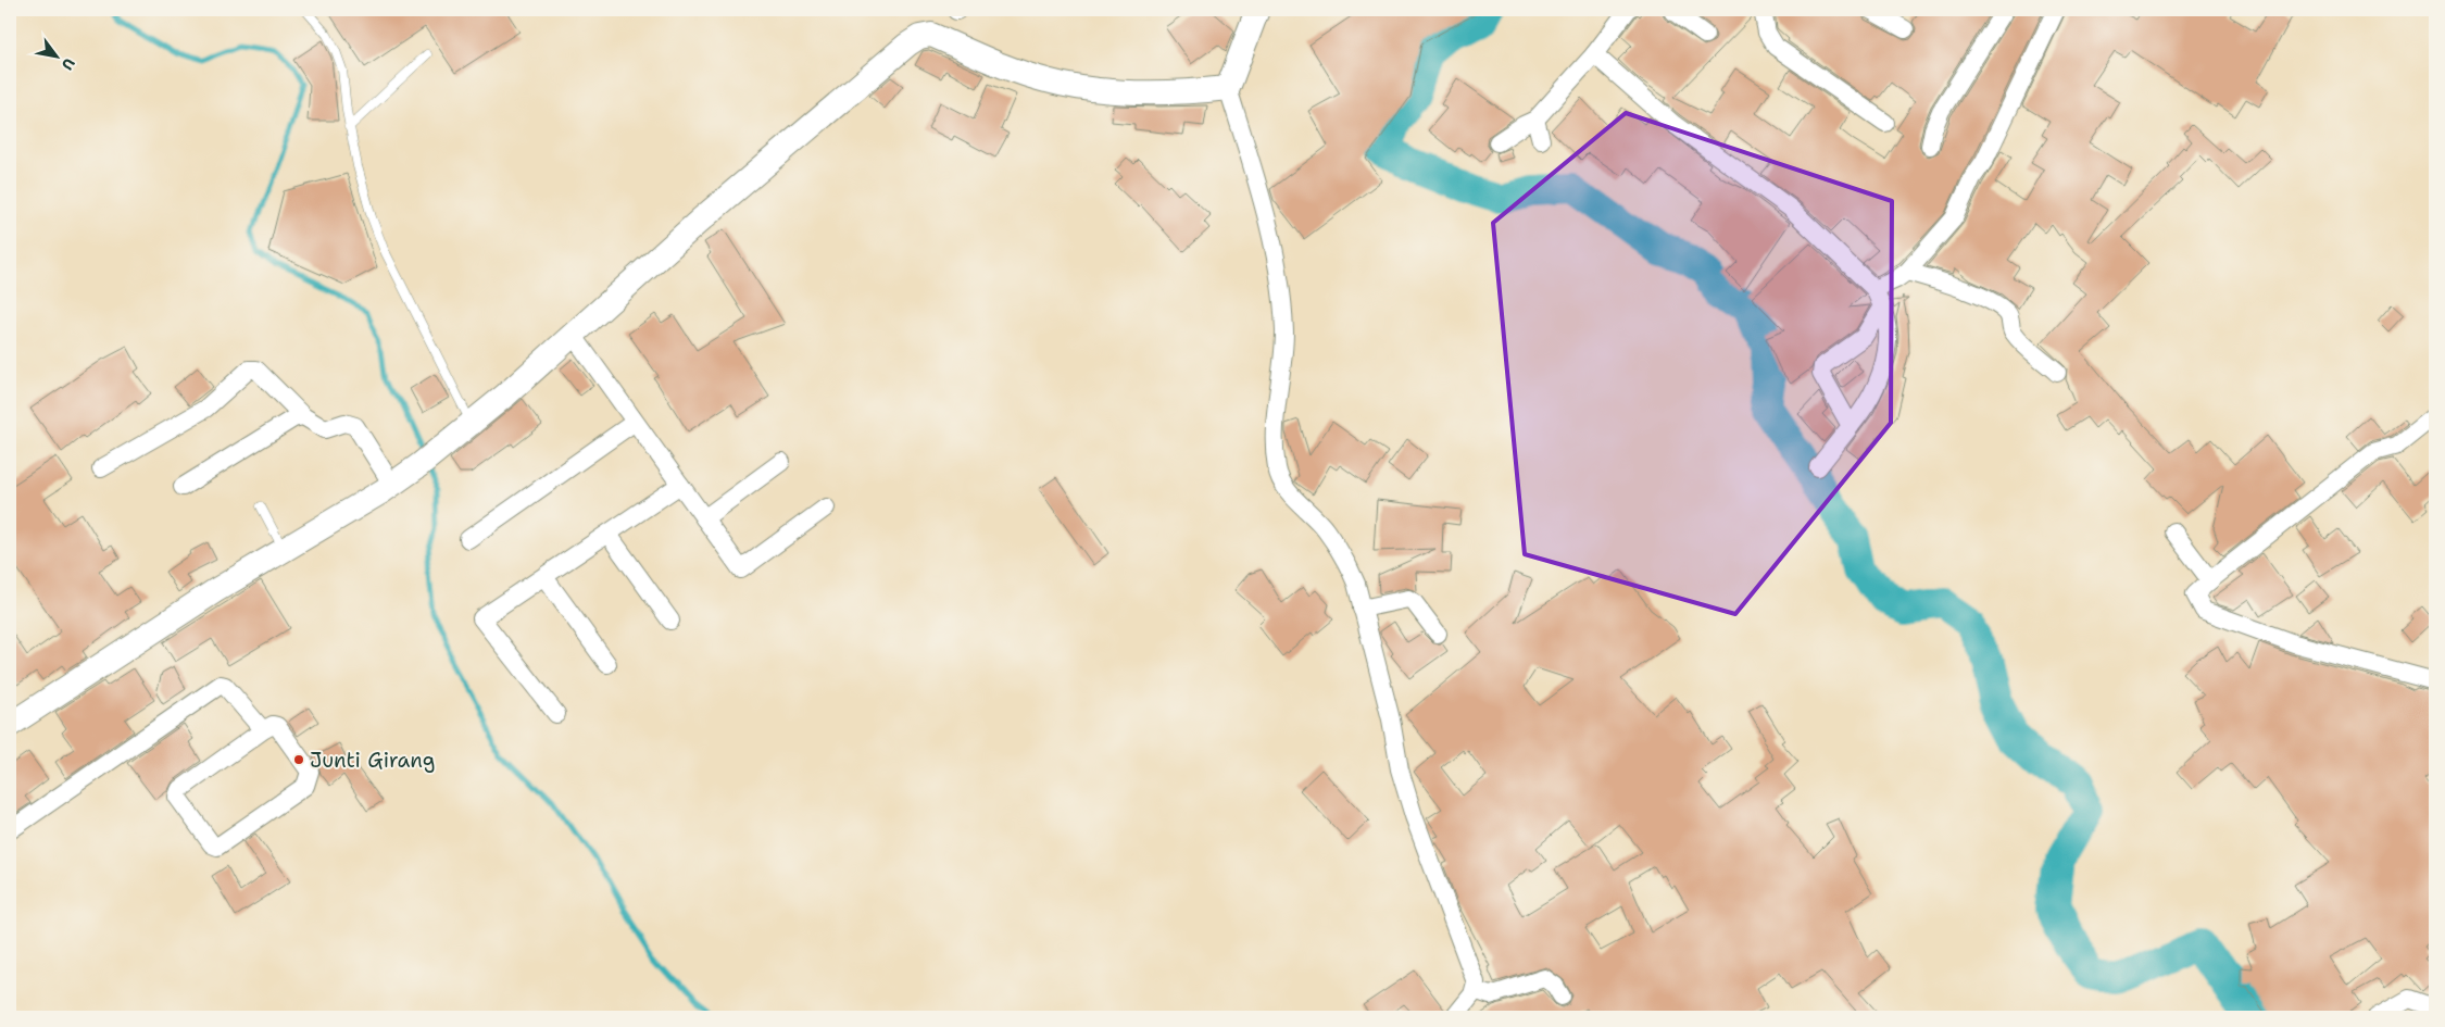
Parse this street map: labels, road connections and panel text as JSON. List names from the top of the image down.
{
  "places": ["Junti Girang"],
  "north": "bottom right"
}
